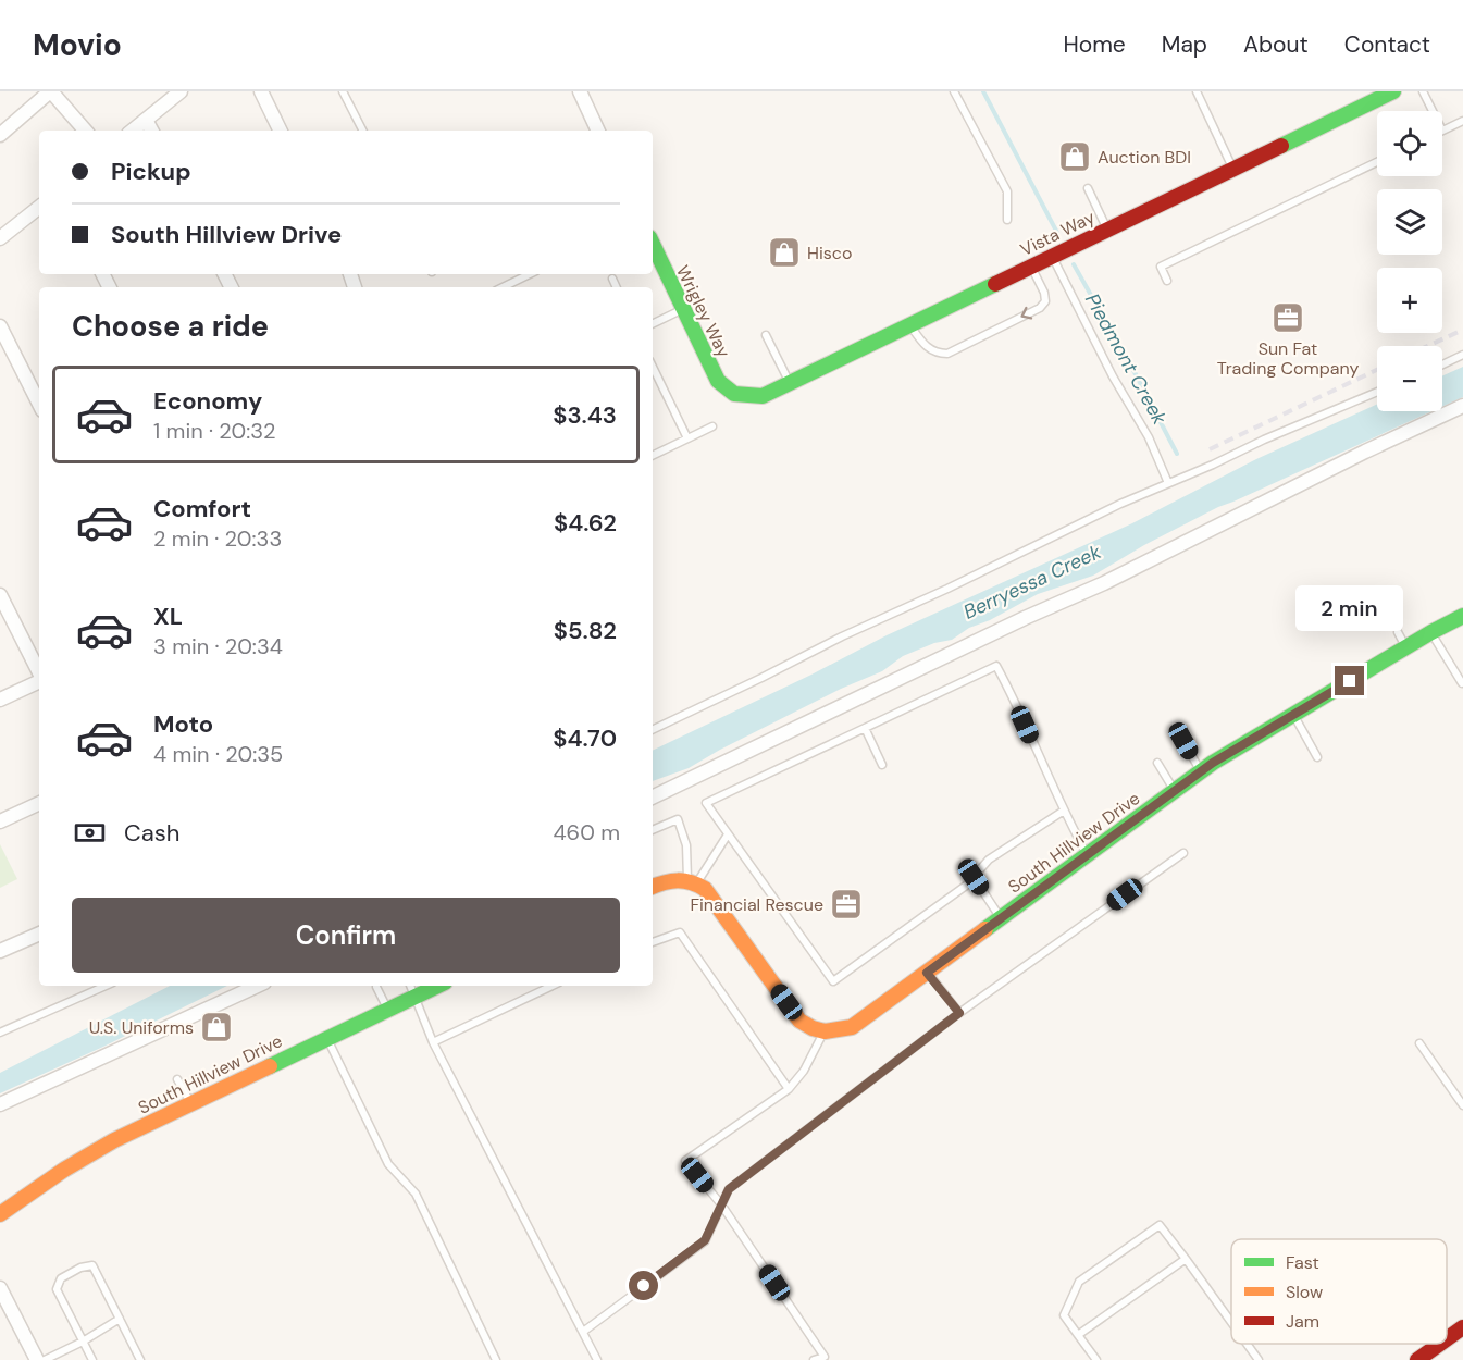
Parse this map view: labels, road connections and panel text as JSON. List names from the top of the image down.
{
  "streets": {
    "street": ["Vista Way", "Wrigley Way", "South Hillview Drive"]
  },
  "crossings": [
    ["Vista Way", "Wrigley Way"]
  ],
  "water": ["Piedmont Creek", "Berryessa Creek"],
  "places": {
    "shop": ["Auction BDI", "Hisco", "U.S. Uniforms"],
    "office": ["Sun Fat Trading Company", "Financial Rescue"]
  },
  "legend": ["Fast", "Slow", "Jam"],
  "page": {
    "header": "Movio",
    "nav": [
      "Home",
      "Map",
      "About",
      "Contact"
    ],
    "map_buttons": ["+", "−"],
    "banner": ["Pickup", "South Hillview Drive"],
    "heading": "Choose a ride",
    "list": [
      {
        "name": "Economy",
        "note": "1 min · 20:32",
        "value": "$3.43"
      },
      {
        "name": "Comfort",
        "note": "2 min · 20:33",
        "value": "$4.62"
      },
      {
        "name": "XL",
        "note": "3 min · 20:34",
        "value": "$5.82"
      },
      {
        "name": "Moto",
        "note": "4 min · 20:35",
        "value": "$4.70"
      }
    ],
    "bubble": "2 min",
    "pay": ["Cash", "460 m"],
    "buttons": "Confirm"
  }
}
